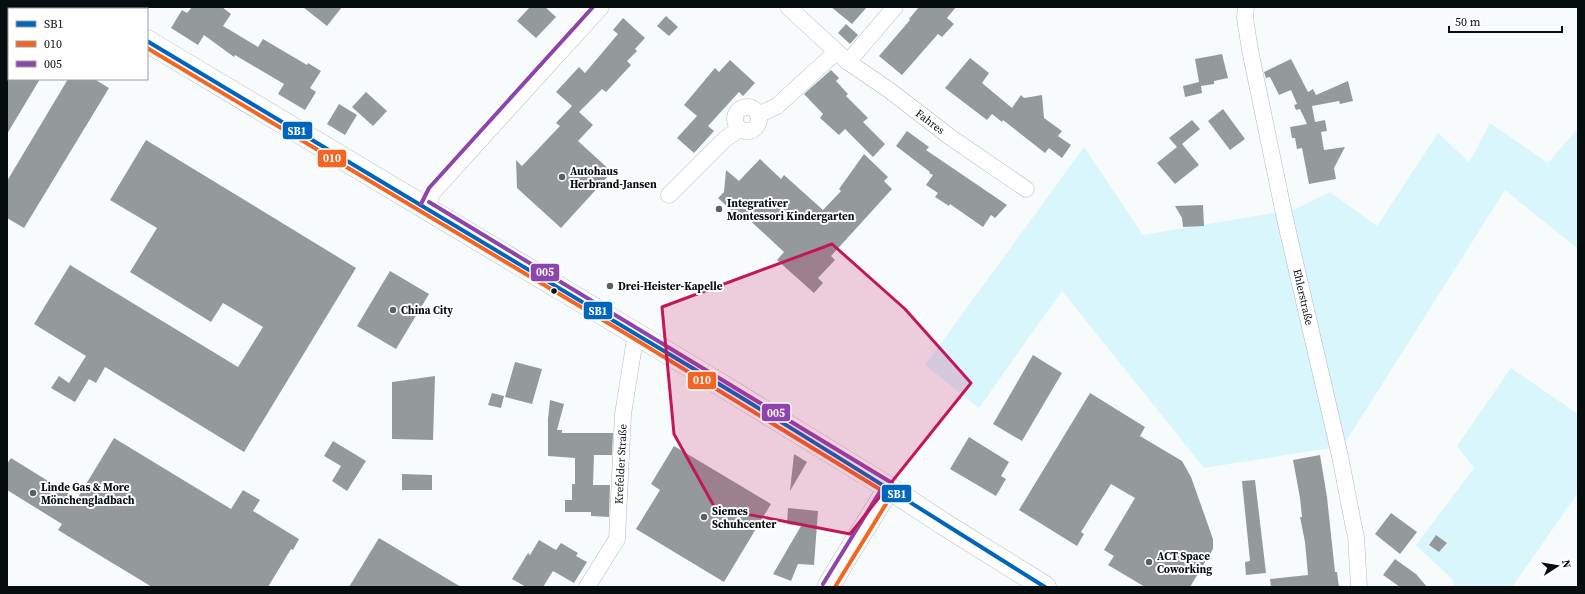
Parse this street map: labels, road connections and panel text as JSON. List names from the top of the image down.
{
  "streets": {
    "street": ["Fahres", "Ehlerstraße", "Krefelder Straße"]
  },
  "places": [
    "Autohaus Herbrand-Jansen",
    "Integrativer Montessori Kindergarten",
    "Drei-Heister-Kapelle",
    "China City",
    "Linde Gas & More Mönchengladbach",
    "Siemes Schuhcenter",
    "ACT Space Coworking"
  ],
  "lines": ["transit line 005", "transit line SB1", "transit line 010"],
  "legend": ["SB1", "010", "005"],
  "scale_bar": "50 m",
  "north": "right"
}
